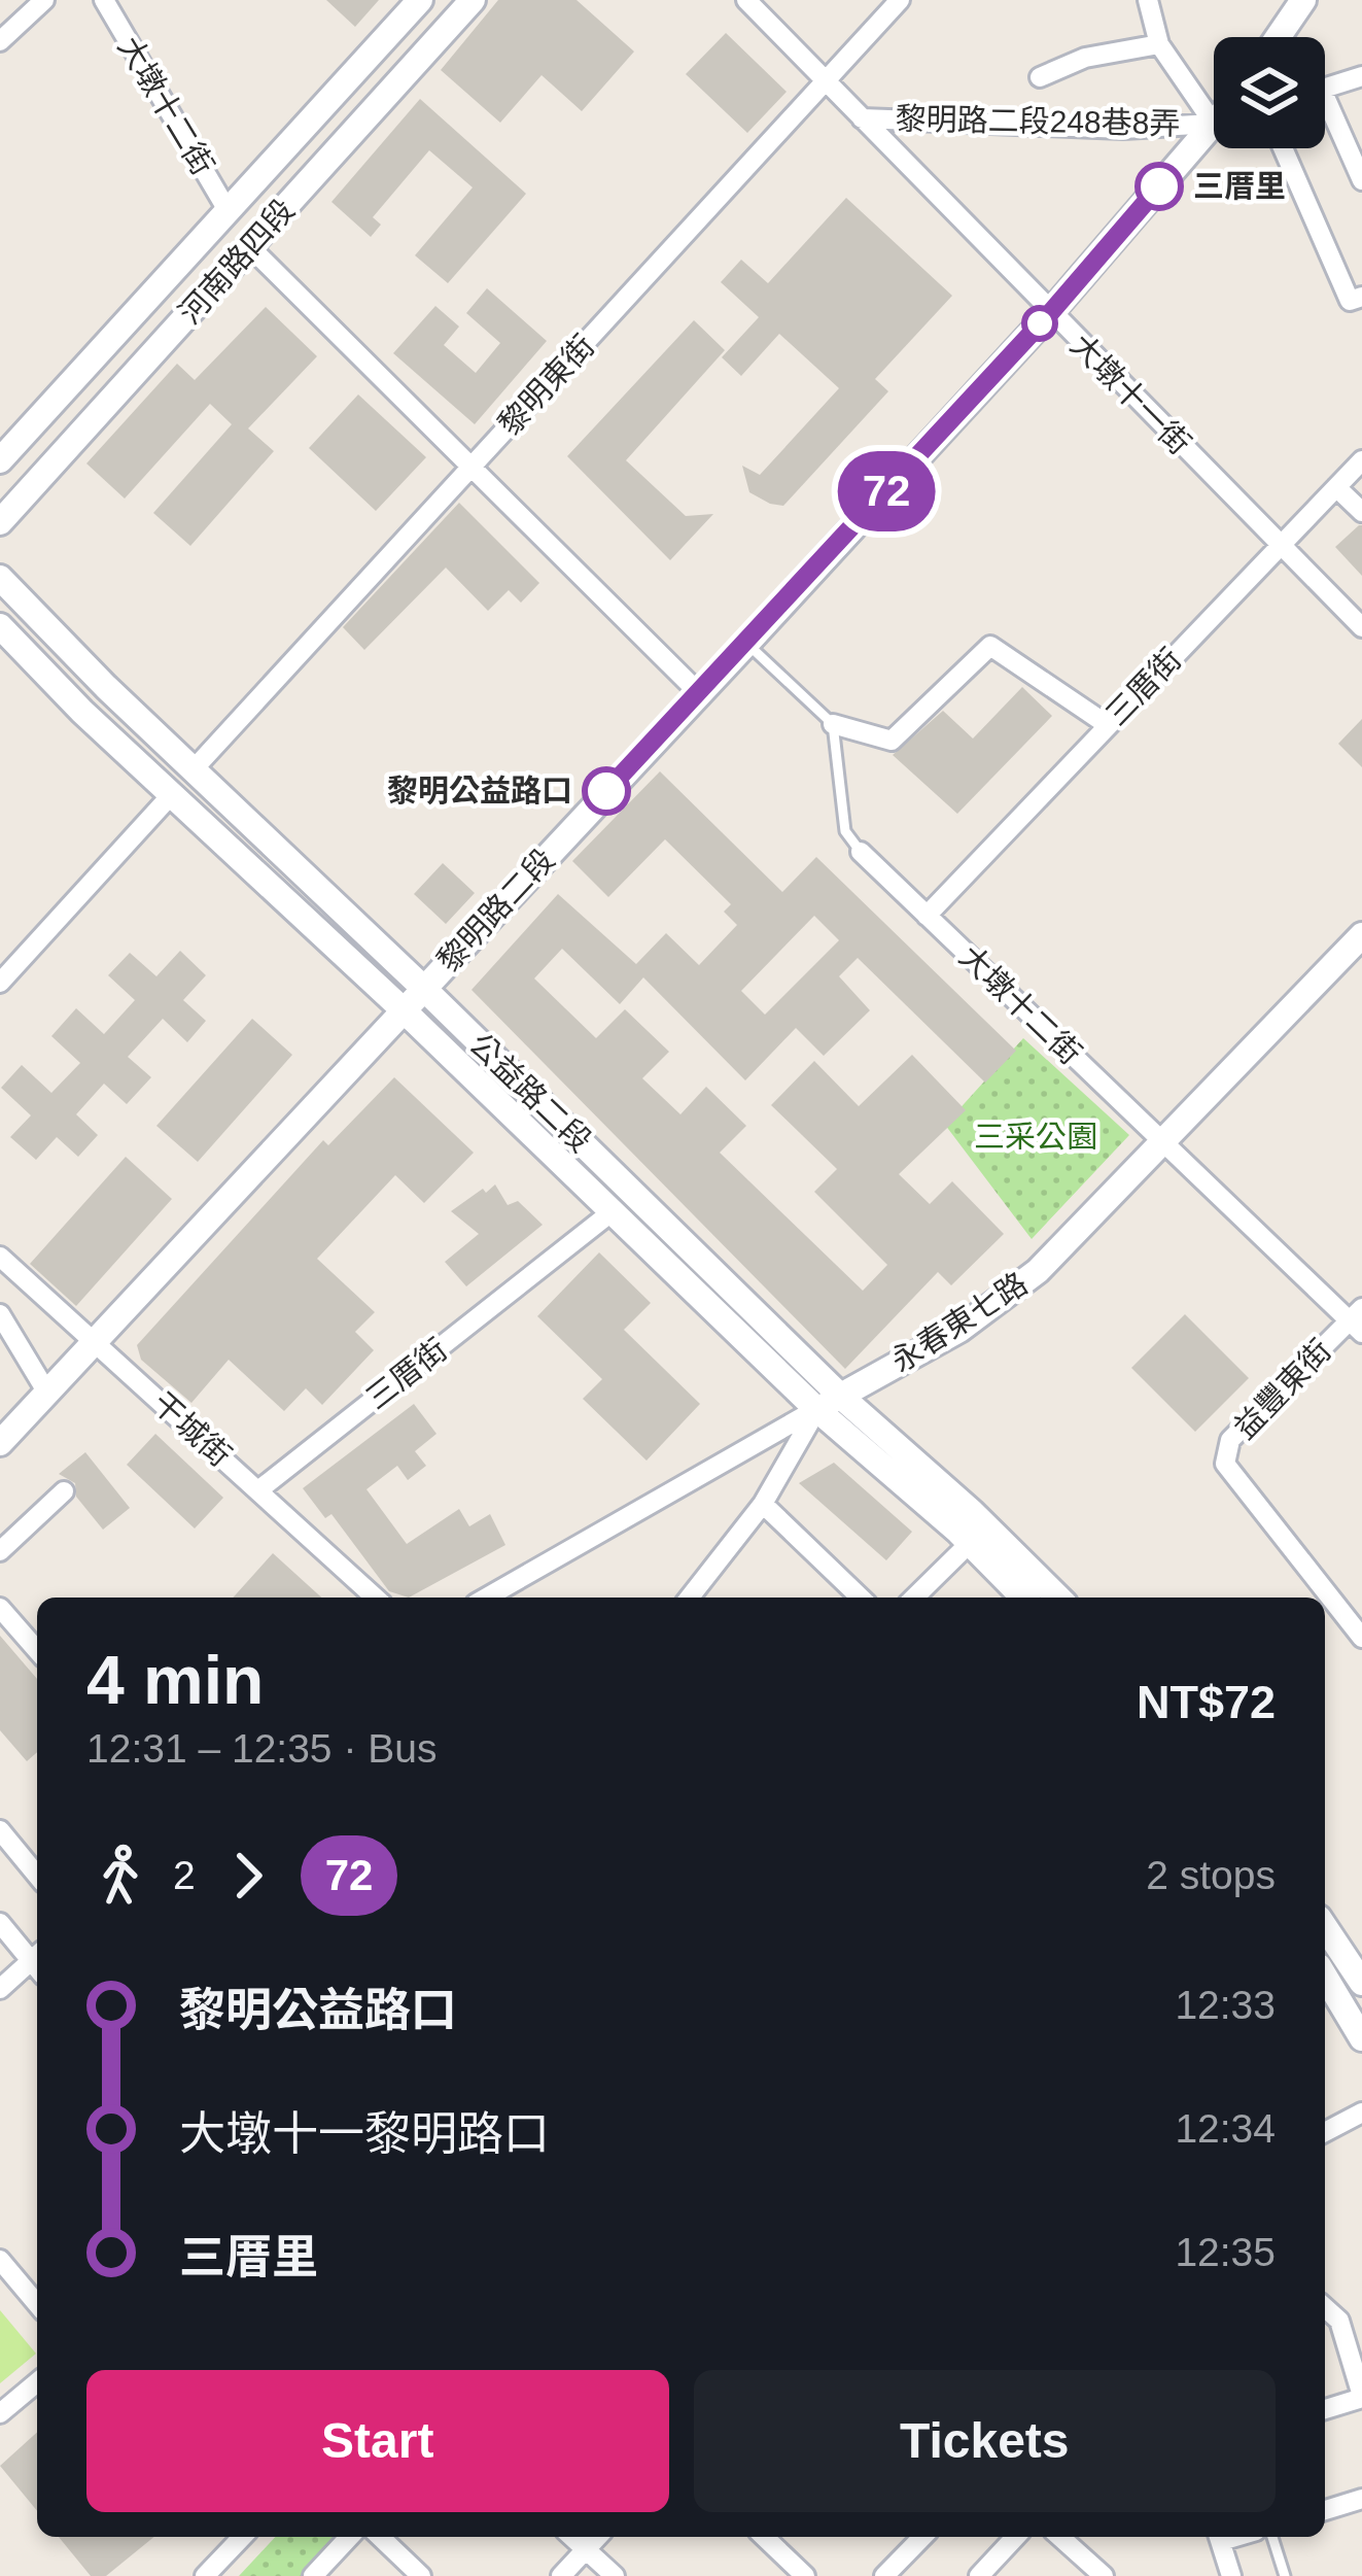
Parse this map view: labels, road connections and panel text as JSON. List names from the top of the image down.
{
  "streets": {
    "main road": [
      "河南路四段",
      "黎明路二段",
      "公益路二段",
      "永春東七路"
    ],
    "street": [
      "大墩十二街",
      "黎明路二段248巷8弄",
      "黎明東街",
      "大墩十一街",
      "三厝街",
      "益豐東街",
      "干城街"
    ]
  },
  "crossings": [
    ["大墩十二街", "河南路四段"],
    ["大墩十二街", "三厝街"],
    ["大墩十二街", "永春東七路"],
    ["大墩十二街", "益豐東街"],
    ["黎明路二段248巷8弄", "大墩十一街"],
    ["黎明東街", "大墩十一街"],
    ["黎明東街", "公益路二段"],
    ["大墩十一街", "三厝街"],
    ["大墩十一街", "黎明路二段"],
    ["三厝街", "公益路二段"],
    ["三厝街", "干城街"],
    ["黎明路二段", "公益路二段"],
    ["黎明路二段", "干城街"],
    ["公益路二段", "永春東七路"]
  ],
  "parks": ["三采公園"],
  "places": ["三厝里", "黎明公益路口"],
  "lines": ["bus line 72"],
  "page": {
    "on_map": "72",
    "heading": ["4 min", "12:31 – 12:35 · Bus", "NT$72"],
    "legs": ["2", "72", "2 stops"],
    "list": [
      {
        "name": "黎明公益路口",
        "value": "12:33"
      },
      {
        "name": "大墩十一黎明路口",
        "value": "12:34"
      },
      {
        "name": "三厝里",
        "value": "12:35"
      }
    ],
    "buttons": ["Start", "Tickets"]
  }
}
